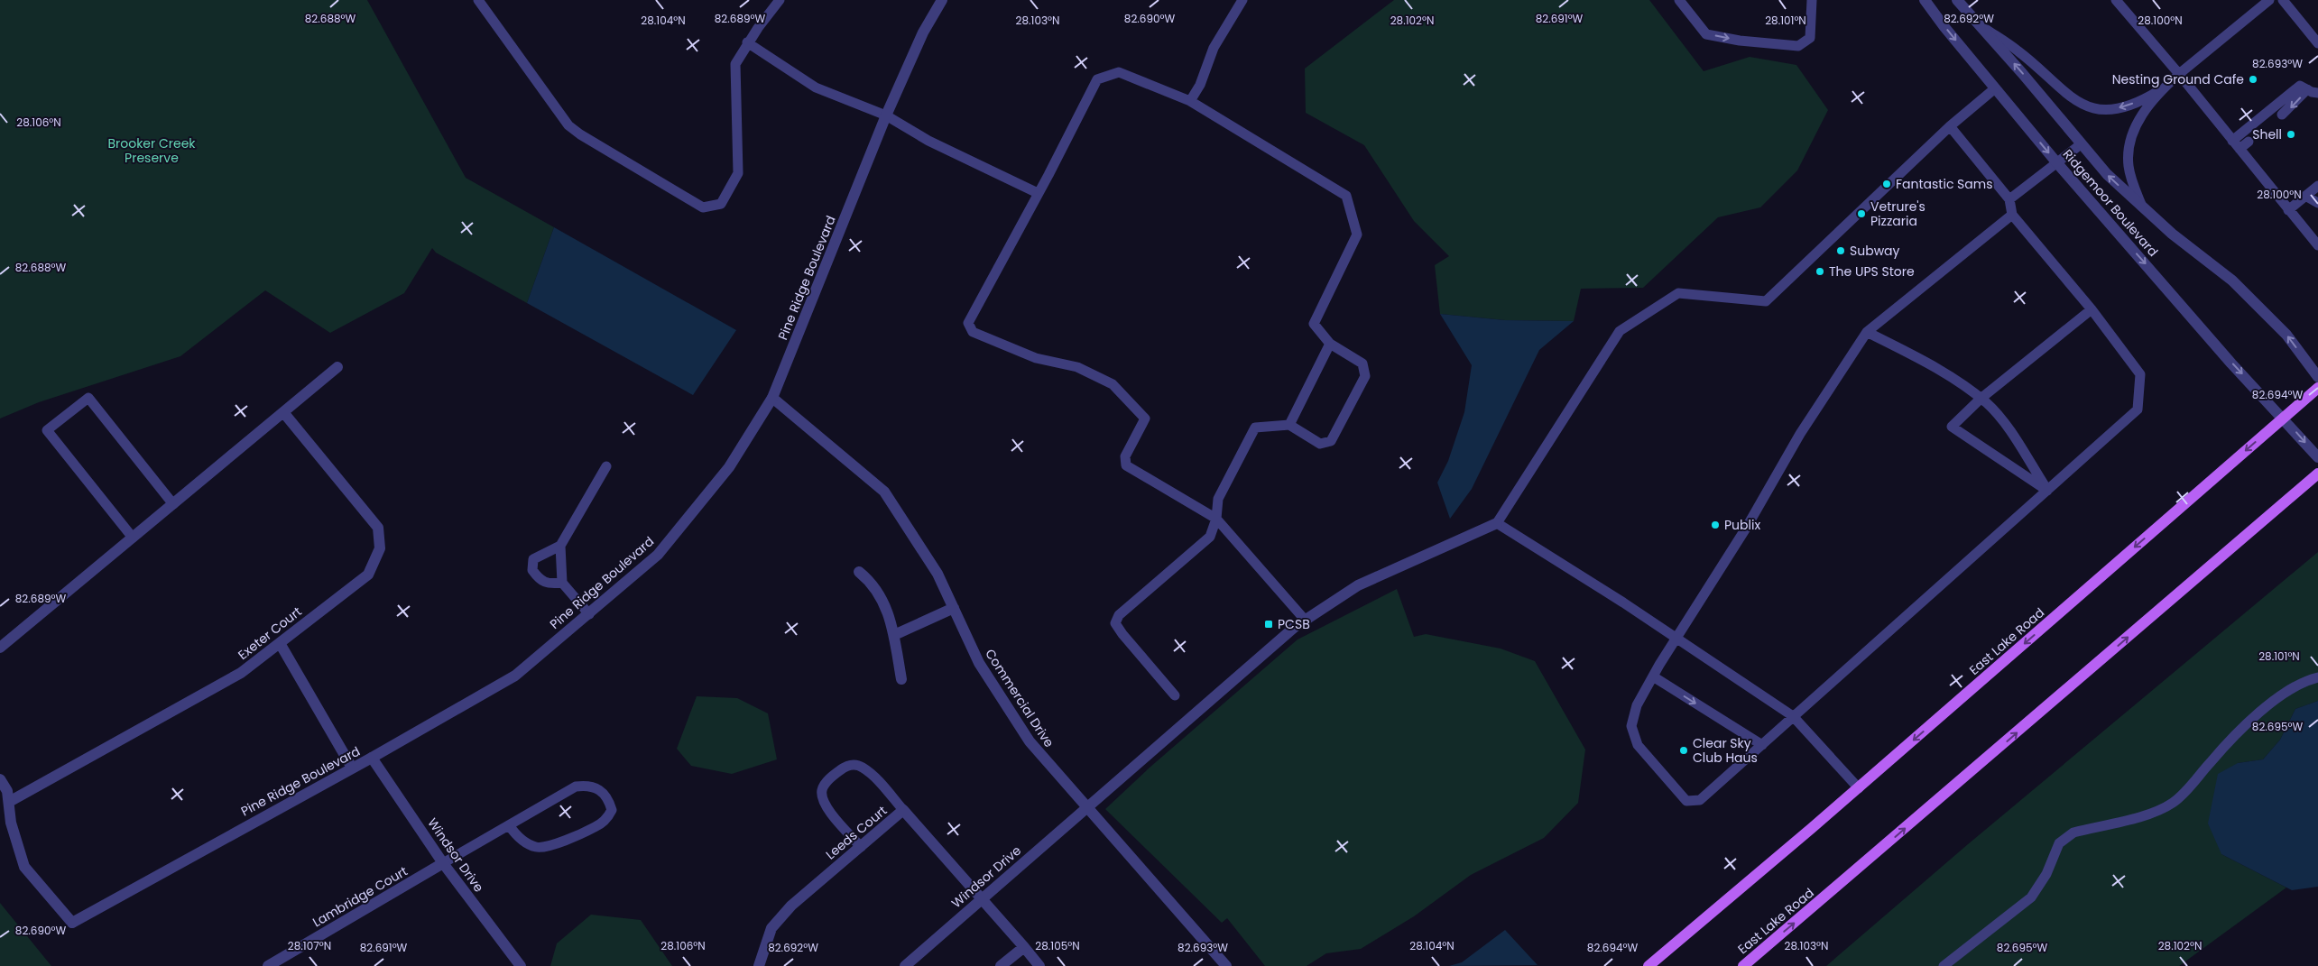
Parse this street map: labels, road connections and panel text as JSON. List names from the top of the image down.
{
  "streets": {
    "main road": ["East Lake Road"],
    "street": [
      "Ridgemoor Boulevard",
      "Pine Ridge Boulevard",
      "Exeter Court",
      "Commercial Drive",
      "Leeds Court",
      "Windsor Drive",
      "Lambridge Court"
    ]
  },
  "crossings": [
    ["Ridgemoor Boulevard", "East Lake Road"],
    ["Pine Ridge Boulevard", "Exeter Court"],
    ["Pine Ridge Boulevard", "Commercial Drive"],
    ["Pine Ridge Boulevard", "Windsor Drive"],
    ["Commercial Drive", "Windsor Drive"],
    ["Leeds Court", "Windsor Drive"],
    ["Windsor Drive", "Lambridge Court"]
  ],
  "parks": ["Brooker Creek Preserve"],
  "places": {
    "other": [
      "Nesting Ground Cafe",
      "Shell",
      "Fantastic Sams",
      "Vetrure's Pizzaria",
      "Subway",
      "The UPS Store",
      "Publix",
      "Clear Sky Club Haus"
    ],
    "transit": ["PCSB"]
  },
  "coordinates": [
    "82.688°W",
    "82.689°W",
    "82.690°W",
    "82.691°W",
    "82.692°W",
    "28.102°N",
    "28.104°N",
    "28.103°N",
    "28.101°N",
    "28.100°N",
    "82.693°W",
    "28.106°N",
    "82.694°W",
    "82.695°W",
    "28.107°N",
    "28.105°N"
  ]
}
